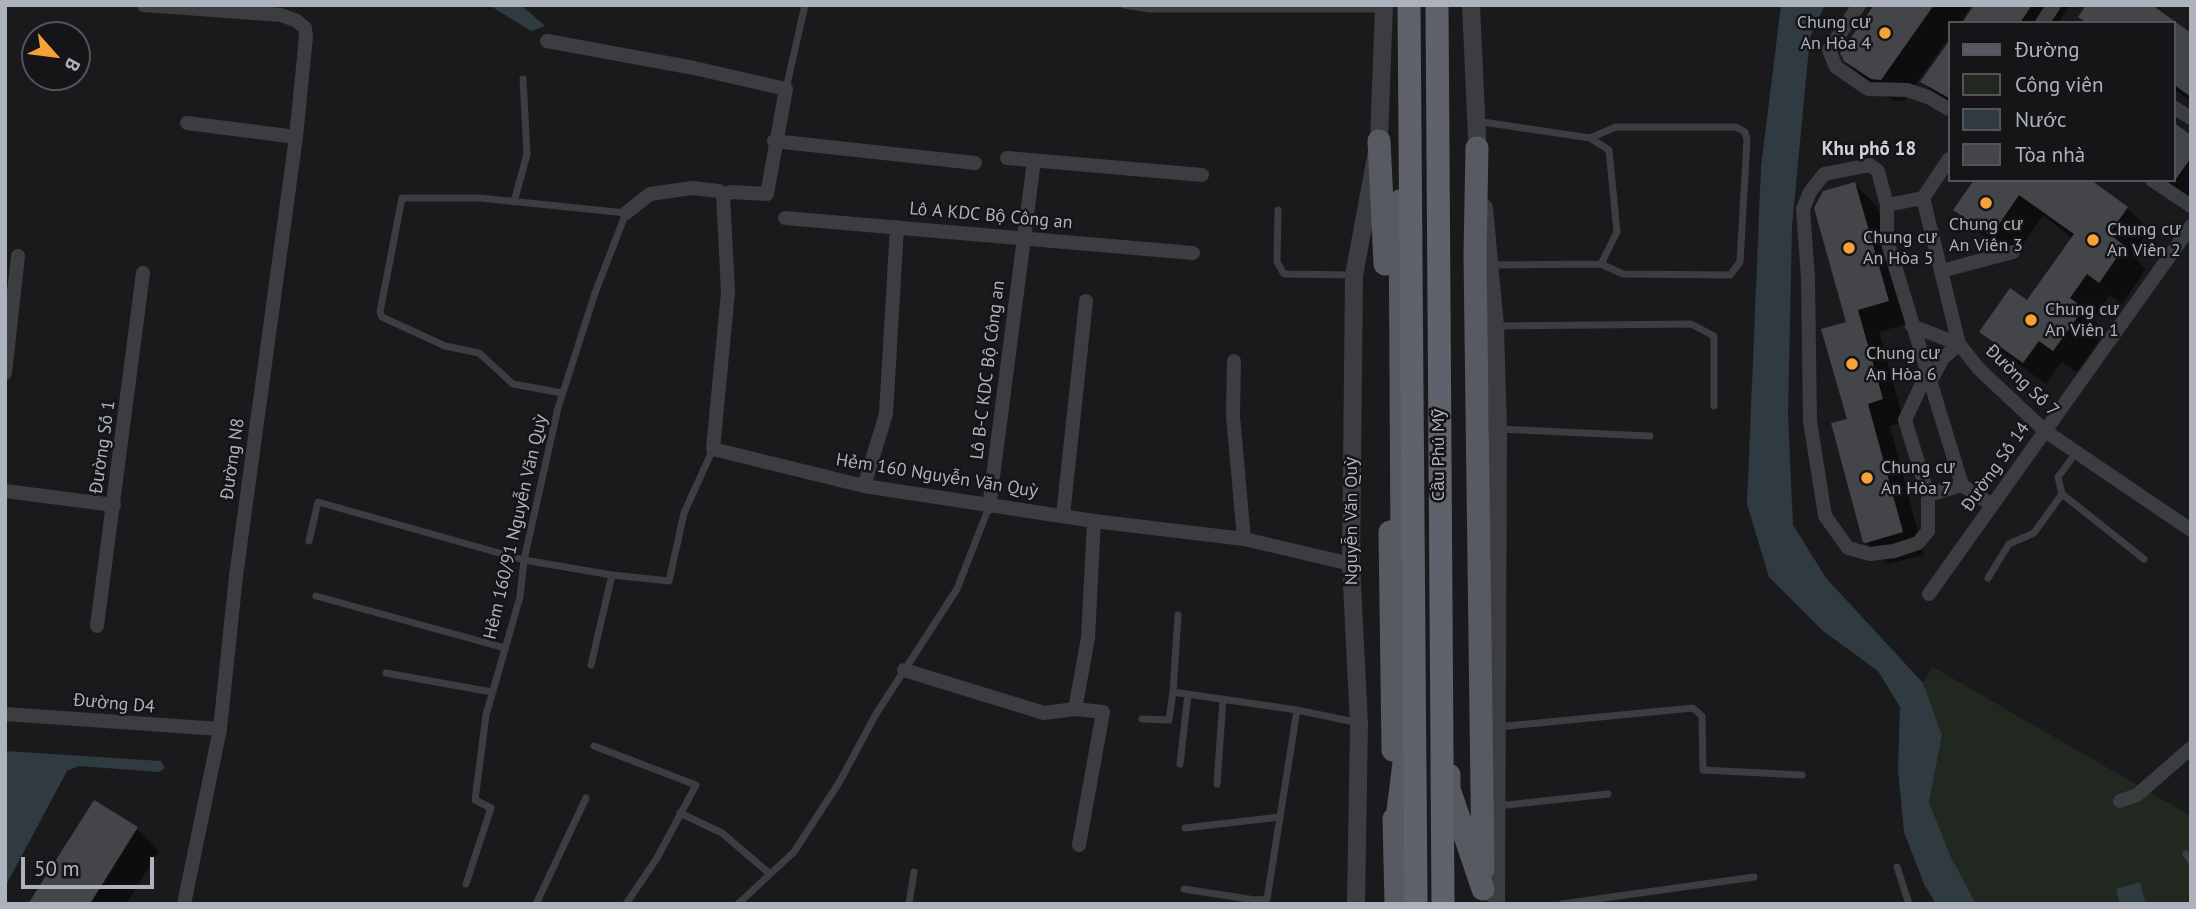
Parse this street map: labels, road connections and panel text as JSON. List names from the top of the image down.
{
  "streets": {
    "highway": ["Cầu Phú Mỹ"],
    "main road": ["Nguyễn Văn Quỳ"],
    "street": [
      "Lô A KDC Bộ Công an",
      "Lô B-C KDC Bộ Công an",
      "Đường Số 7",
      "Đường Số 1",
      "Đường N8",
      "Đường Số 14",
      "Hẻm 160 Nguyễn Văn Quỳ",
      "Đường D4"
    ],
    "lane": ["Hẻm 160/91 Nguyễn Văn Quỳ"]
  },
  "crossings": [
    ["Lô A KDC Bộ Công an", "Lô B-C KDC Bộ Công an"],
    ["Lô B-C KDC Bộ Công an", "Hẻm 160 Nguyễn Văn Quỳ"],
    ["Đường Số 7", "Đường Số 14"],
    ["Đường N8", "Đường D4"],
    ["Hẻm 160 Nguyễn Văn Quỳ", "Nguyễn Văn Quỳ"]
  ],
  "districts": ["Khu phố 18"],
  "places": [
    "Chung cư An Hòa 4",
    "Chung cư An Viên 3",
    "Chung cư An Viên 2",
    "Chung cư An Hòa 5",
    "Chung cư An Viên 1",
    "Chung cư An Hòa 6",
    "Chung cư An Hòa 7"
  ],
  "legend": [
    "Đường",
    "Công viên",
    "Nước",
    "Tòa nhà"
  ],
  "scale_bar": "50 m",
  "north": "bottom right"
}
